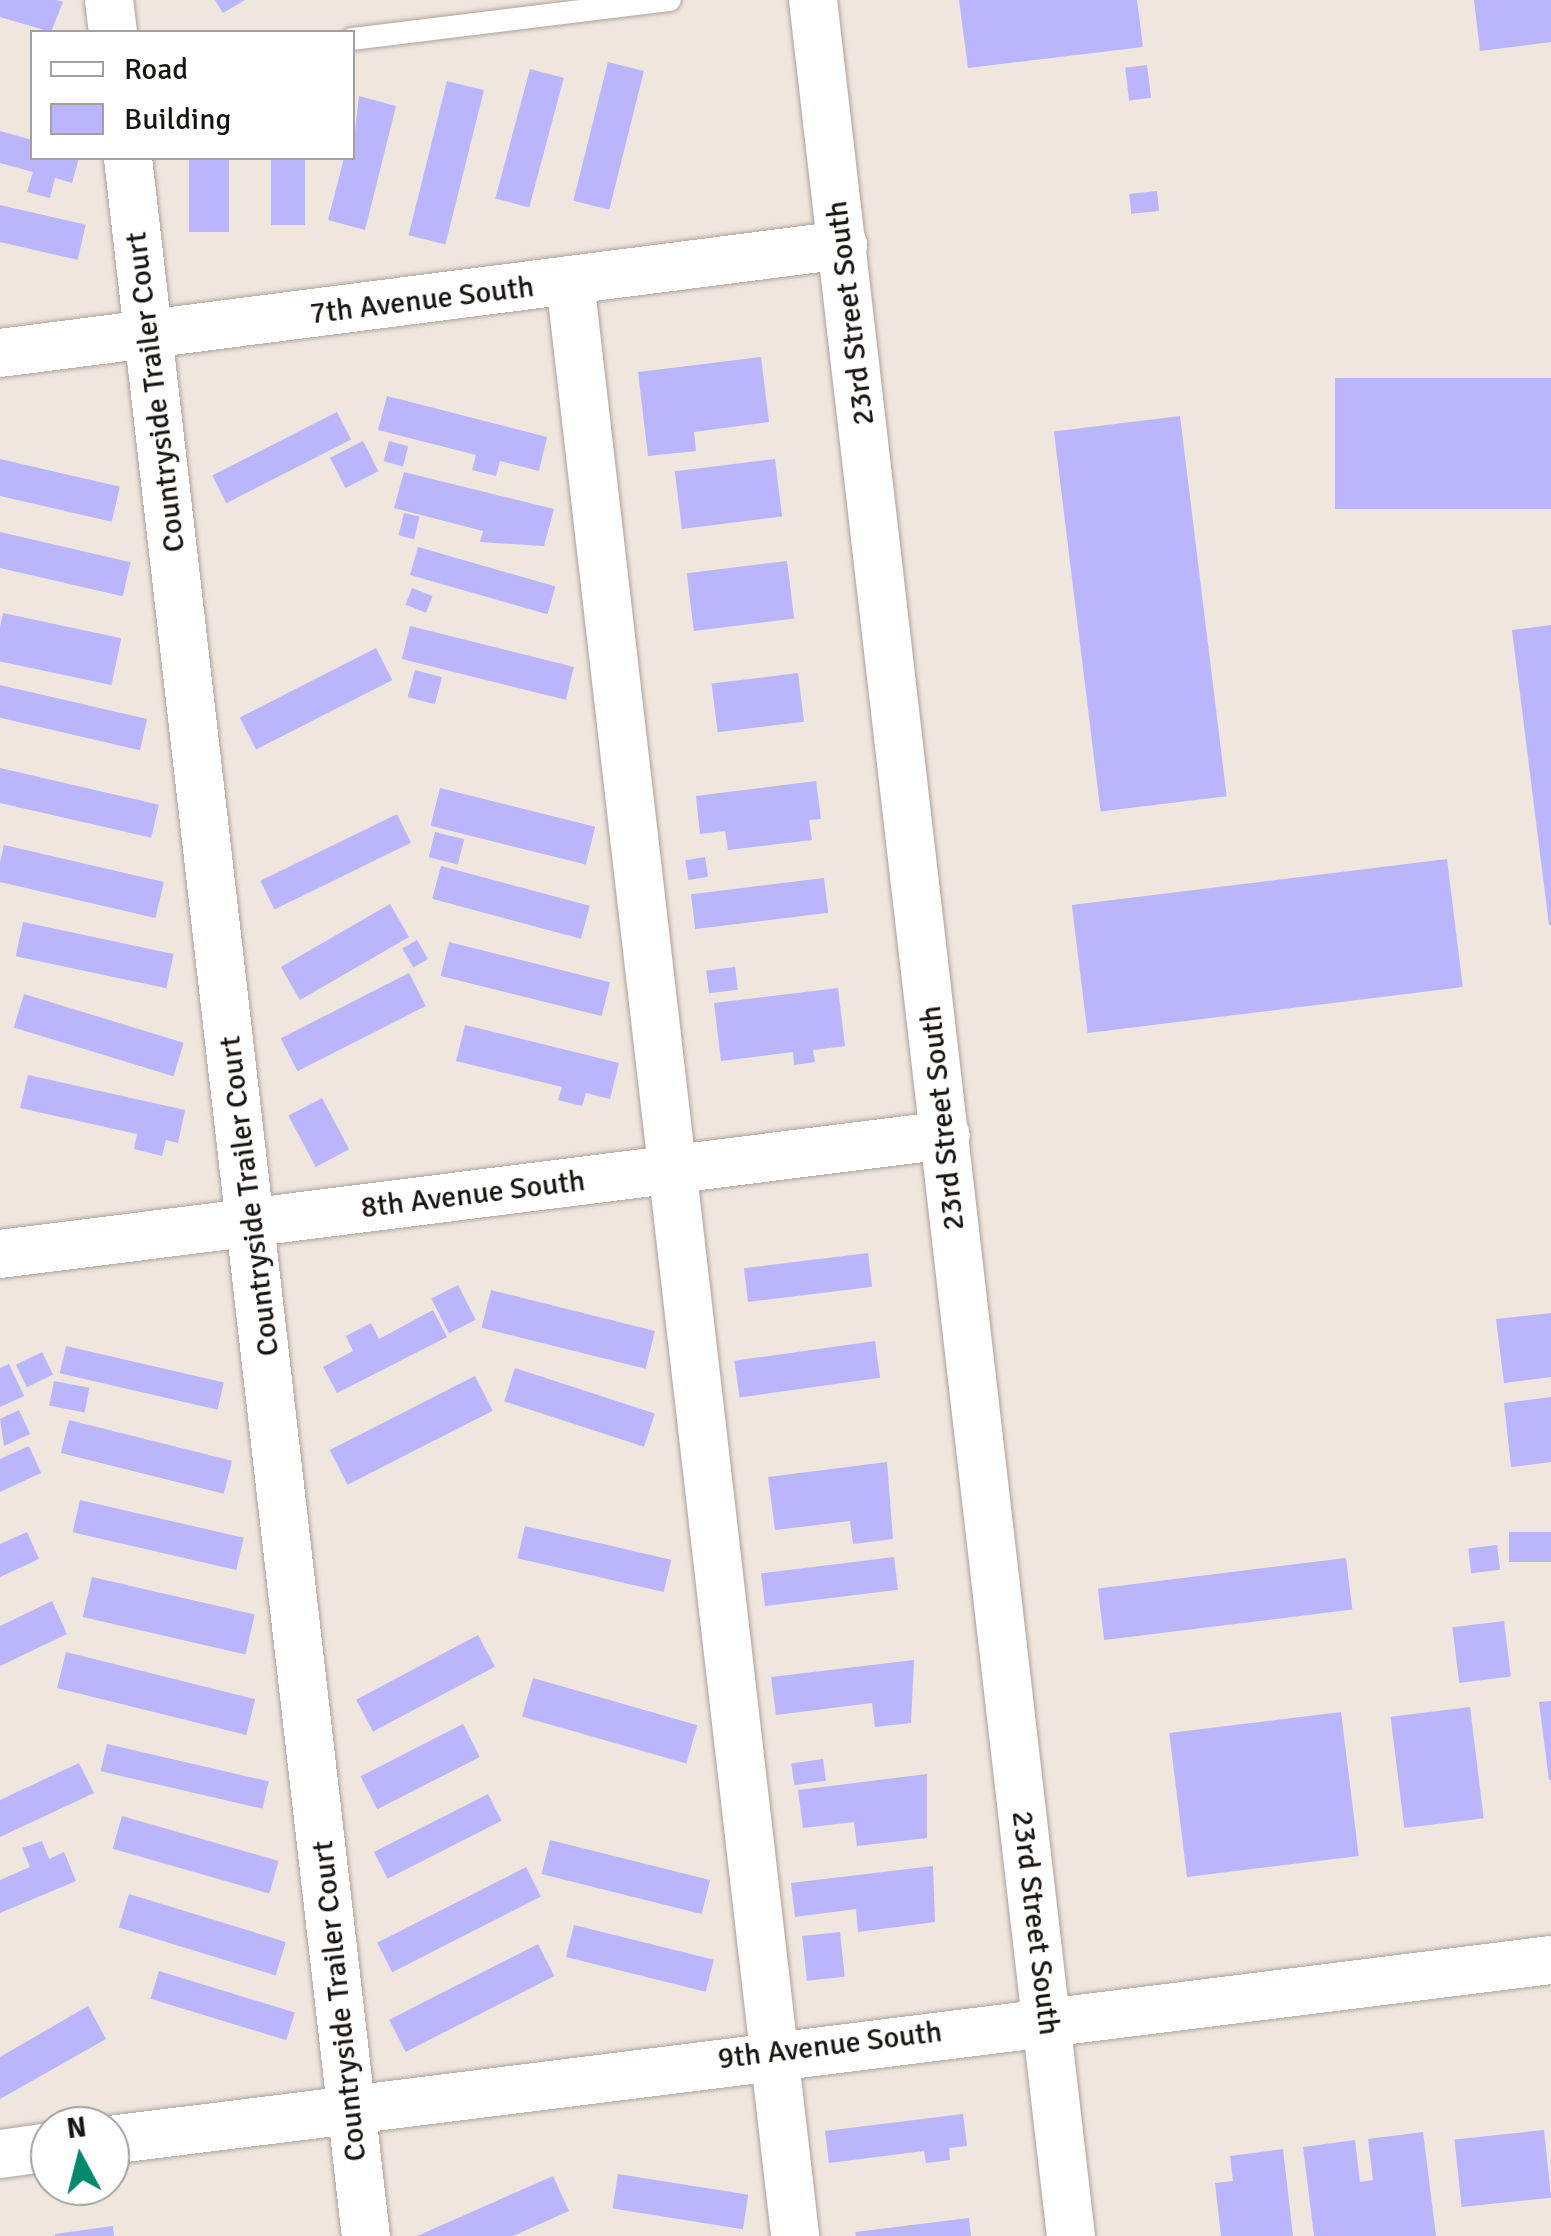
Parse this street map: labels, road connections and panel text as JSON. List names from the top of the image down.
{
  "streets": {
    "street": [
      "7th Avenue South",
      "23rd Street South",
      "Countryside Trailer Court",
      "8th Avenue South",
      "9th Avenue South"
    ]
  },
  "crossings": [
    ["7th Avenue South", "23rd Street South"],
    ["7th Avenue South", "Countryside Trailer Court"],
    ["23rd Street South", "8th Avenue South"],
    ["23rd Street South", "9th Avenue South"],
    ["Countryside Trailer Court", "8th Avenue South"],
    ["Countryside Trailer Court", "9th Avenue South"]
  ],
  "legend": ["Road", "Building"],
  "north": "top"
}
